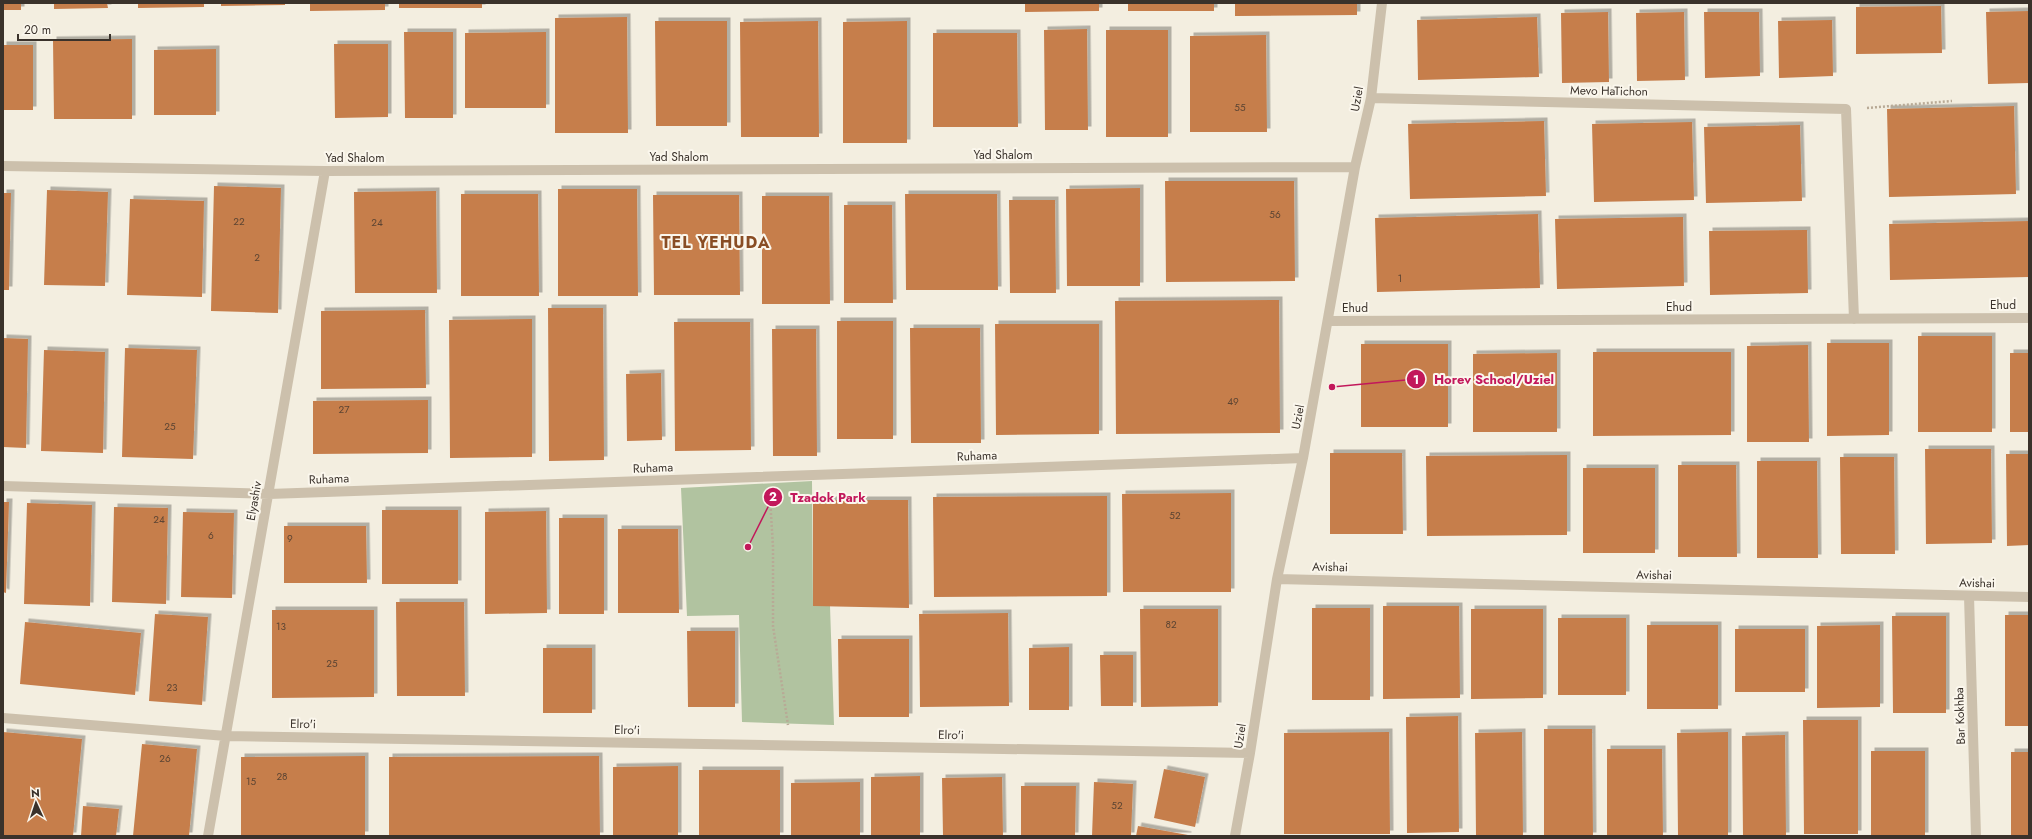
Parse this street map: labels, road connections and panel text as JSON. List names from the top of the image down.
{
  "streets": {
    "street": [
      "Mevo HaTichon",
      "Uziel",
      "Yad Shalom",
      "Ehud",
      "Ruhama",
      "Elyashiv",
      "Avishai",
      "Bar Kokhba",
      "Elro'i"
    ]
  },
  "crossings": [
    ["Mevo HaTichon", "Uziel"],
    ["Uziel", "Yad Shalom"],
    ["Uziel", "Ehud"],
    ["Uziel", "Ruhama"],
    ["Uziel", "Avishai"],
    ["Uziel", "Elro'i"],
    ["Yad Shalom", "Elyashiv"],
    ["Ruhama", "Elyashiv"],
    ["Elyashiv", "Elro'i"],
    ["Avishai", "Bar Kokhba"]
  ],
  "districts": ["TEL YEHUDA"],
  "places": ["Horev School/Uziel", "Tzadok Park"],
  "house_numbers": [
    "55",
    "56",
    "22",
    "24",
    "2",
    "1",
    "49",
    "27",
    "25",
    "52",
    "24",
    "6",
    "9",
    "82",
    "13",
    "25",
    "23",
    "26",
    "28",
    "15",
    "52"
  ],
  "scale_bar": "20 m",
  "north": "top"
}
